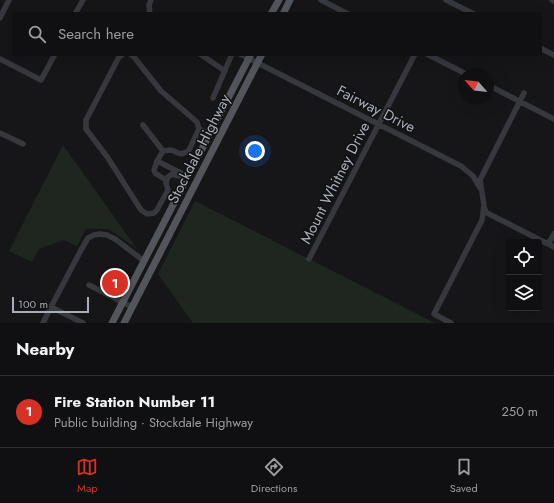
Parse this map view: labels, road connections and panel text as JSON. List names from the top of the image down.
{
  "streets": {
    "main road": ["Stockdale Highway"],
    "street": ["Fairway Drive", "Mount Whitney Drive"]
  },
  "crossings": [
    ["Fairway Drive", "Stockdale Highway"],
    ["Fairway Drive", "Mount Whitney Drive"]
  ],
  "scale_bar": "100 m",
  "north": "top left",
  "page": {
    "search": "Search here",
    "pins": "1",
    "scale": "100 m",
    "heading": "Nearby",
    "list": [
      {
        "mark": "1",
        "name": "Fire Station Number 11",
        "note": "Public building · Stockdale Highway",
        "value": "250 m"
      }
    ],
    "nav": ["Map", "Directions", "Saved"]
  }
}
